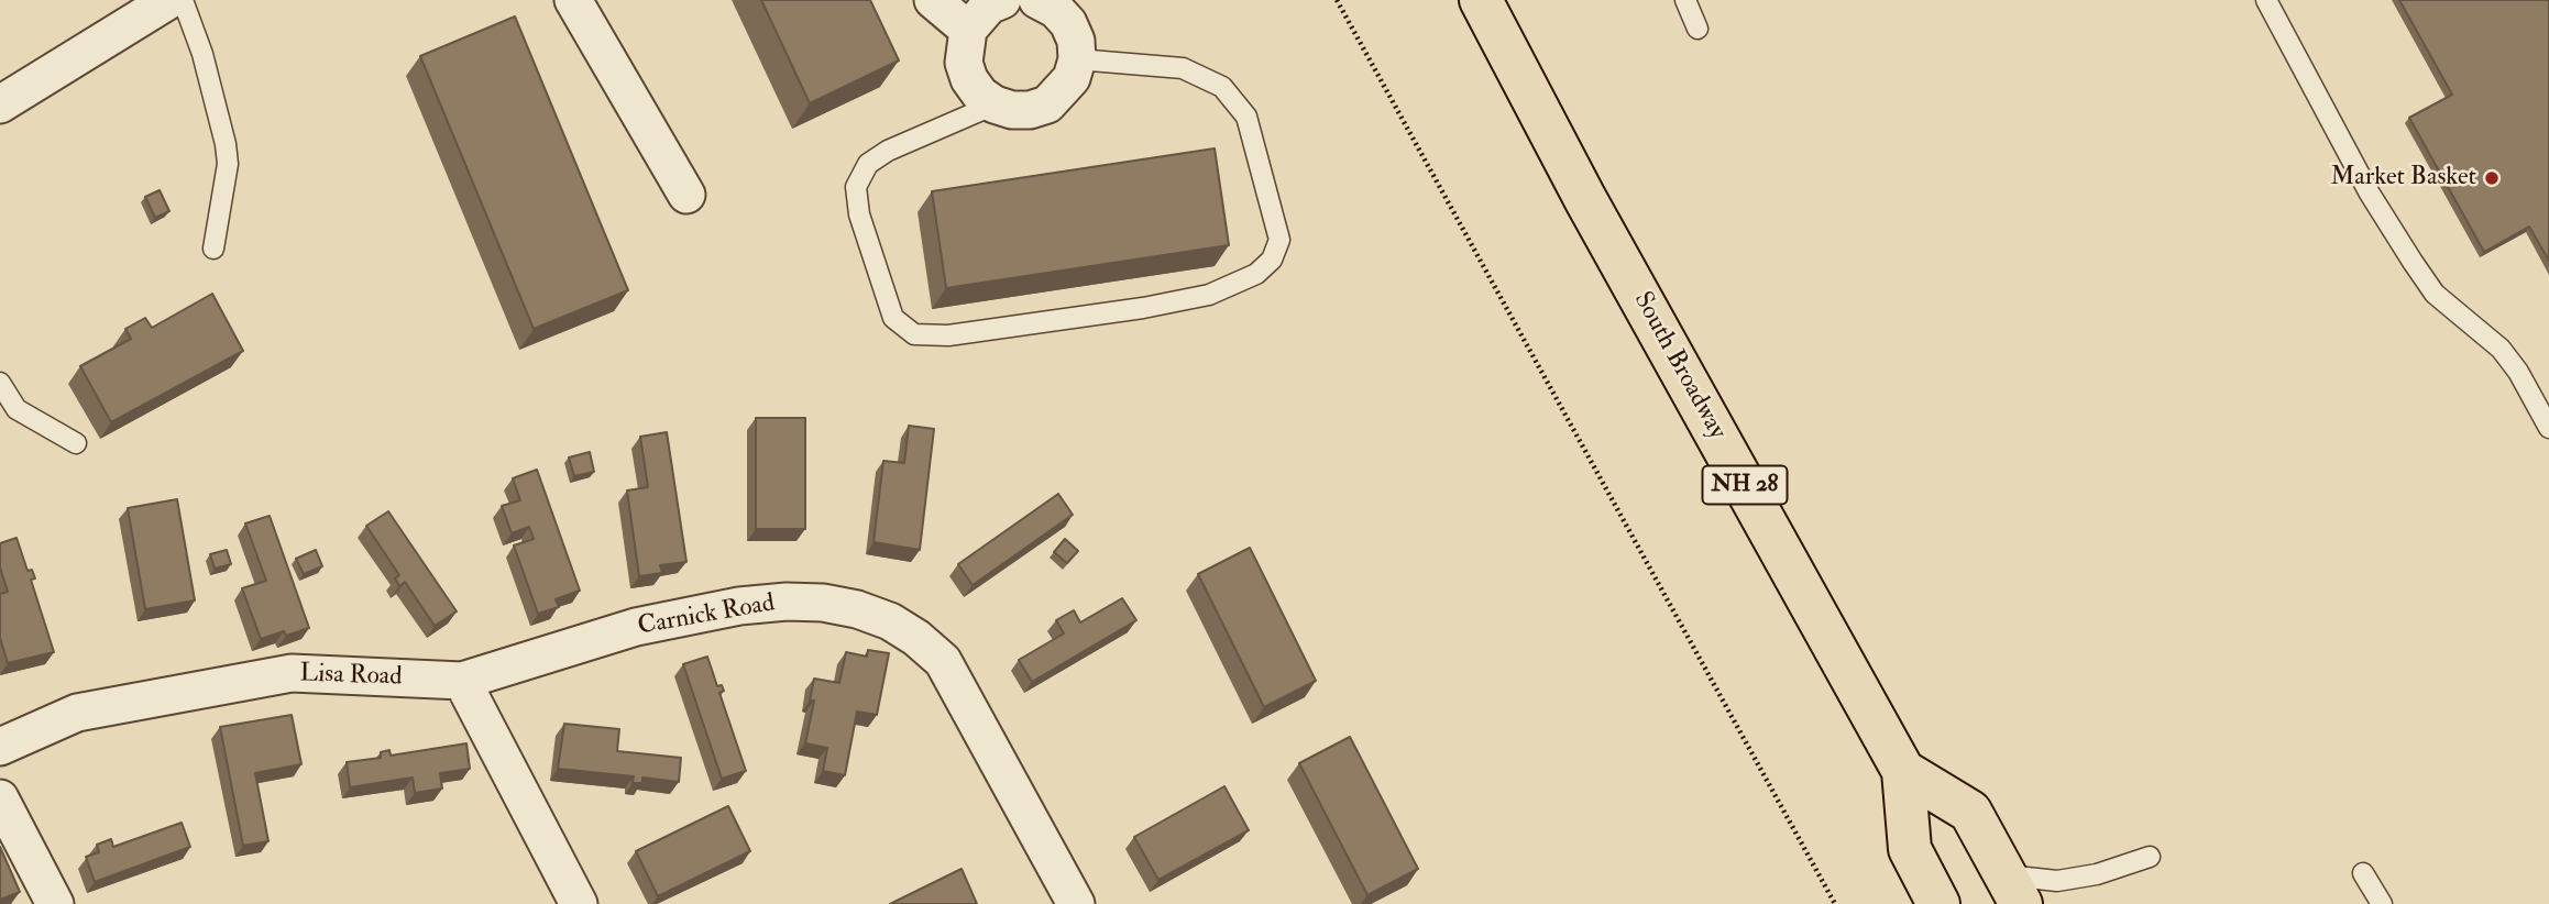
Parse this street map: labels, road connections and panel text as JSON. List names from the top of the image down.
{
  "streets": {
    "main road": ["South Broadway", "NH 28"],
    "street": ["Carnick Road", "Lisa Road"]
  },
  "crossings": [
    ["Carnick Road", "Lisa Road"]
  ],
  "places": ["Market Basket"]
}
